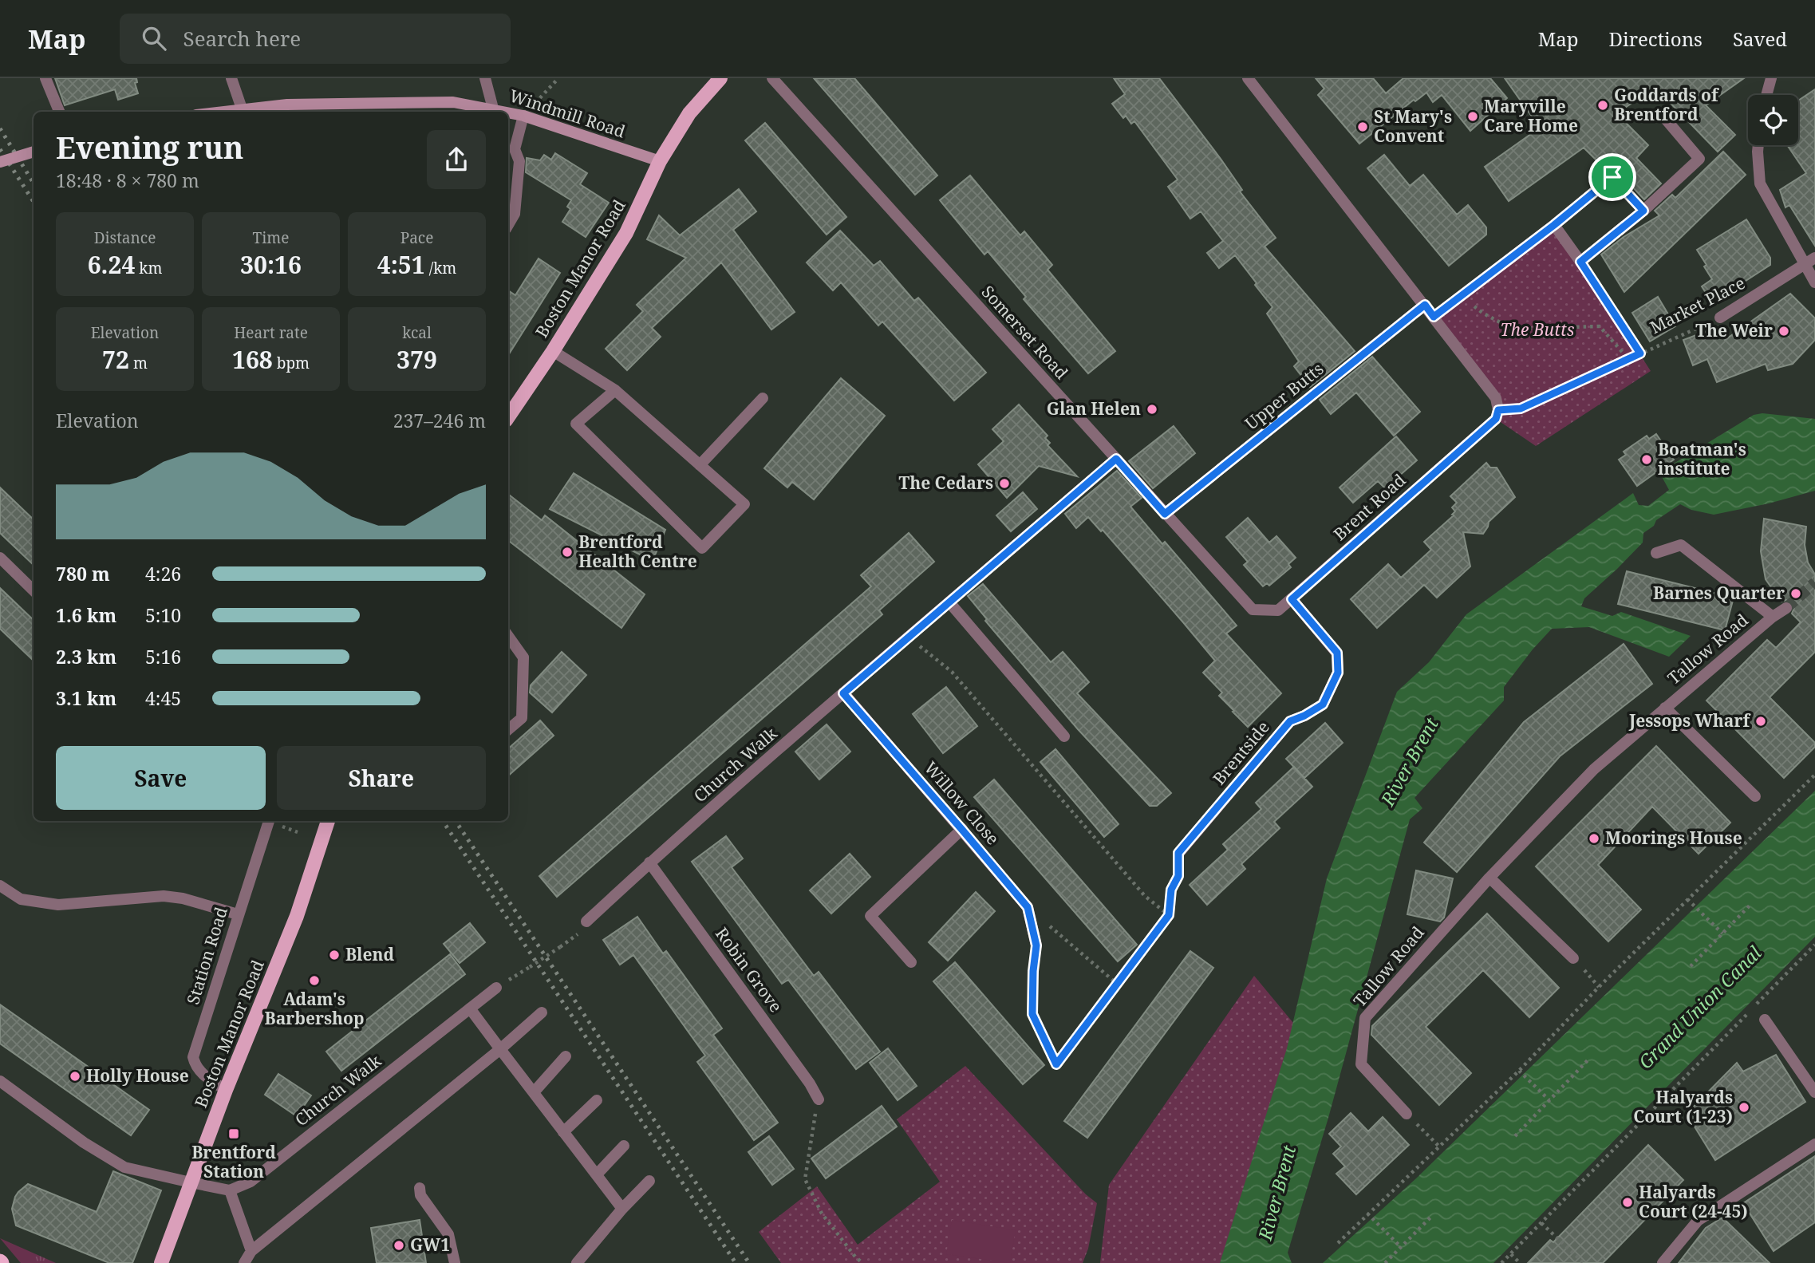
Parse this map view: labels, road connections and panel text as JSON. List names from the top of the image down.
{
  "streets": {
    "main road": ["Windmill Road", "Boston Manor Road"],
    "street": [
      "Market Place",
      "Somerset Road",
      "Upper Butts",
      "Brent Road",
      "Tallow Road",
      "Brentside",
      "Church Walk",
      "Willow Close",
      "Station Road",
      "Robin Grove"
    ]
  },
  "crossings": [
    ["Windmill Road", "Boston Manor Road"],
    ["Boston Manor Road", "Station Road"],
    ["Market Place", "Brent Road"],
    ["Somerset Road", "Upper Butts"],
    ["Somerset Road", "Brent Road"],
    ["Brent Road", "Brentside"],
    ["Church Walk", "Willow Close"],
    ["Church Walk", "Robin Grove"]
  ],
  "water": ["River Brent", "Grand Union Canal"],
  "parks": ["The Butts"],
  "places": {
    "other": [
      "Goddards of Brentford",
      "Maryville Care Home",
      "St Mary's Convent",
      "The Weir",
      "Glan Helen",
      "Boatman's institute",
      "The Cedars",
      "Brentford Health Centre",
      "Barnes Quarter",
      "Jessops Wharf",
      "Moorings House",
      "Blend",
      "Adam's Barbershop",
      "Holly House",
      "Halyards Court (1-23)",
      "Halyards Court (24-45)",
      "GW1"
    ],
    "transit": ["Brentford Station"]
  },
  "page": {
    "header": "Map",
    "search": "Search here",
    "nav": ["Map", "Directions", "Saved"],
    "heading": ["Evening run", "18:48 · 8 × 780 m"],
    "stats": [
      ["Distance", "6.24 km"],
      ["Time", "30:16"],
      ["Pace", "4:51 /km"],
      ["Elevation", "72 m"],
      ["Heart rate", "168 bpm"],
      ["kcal", "379"]
    ],
    "chart": ["Elevation", "237–246 m"],
    "list": [
      {
        "name": "780 m",
        "note": "4:26"
      },
      {
        "name": "1.6 km",
        "note": "5:10"
      },
      {
        "name": "2.3 km",
        "note": "5:16"
      },
      {
        "name": "3.1 km",
        "note": "4:45"
      }
    ],
    "buttons": ["Save", "Share"]
  }
}
